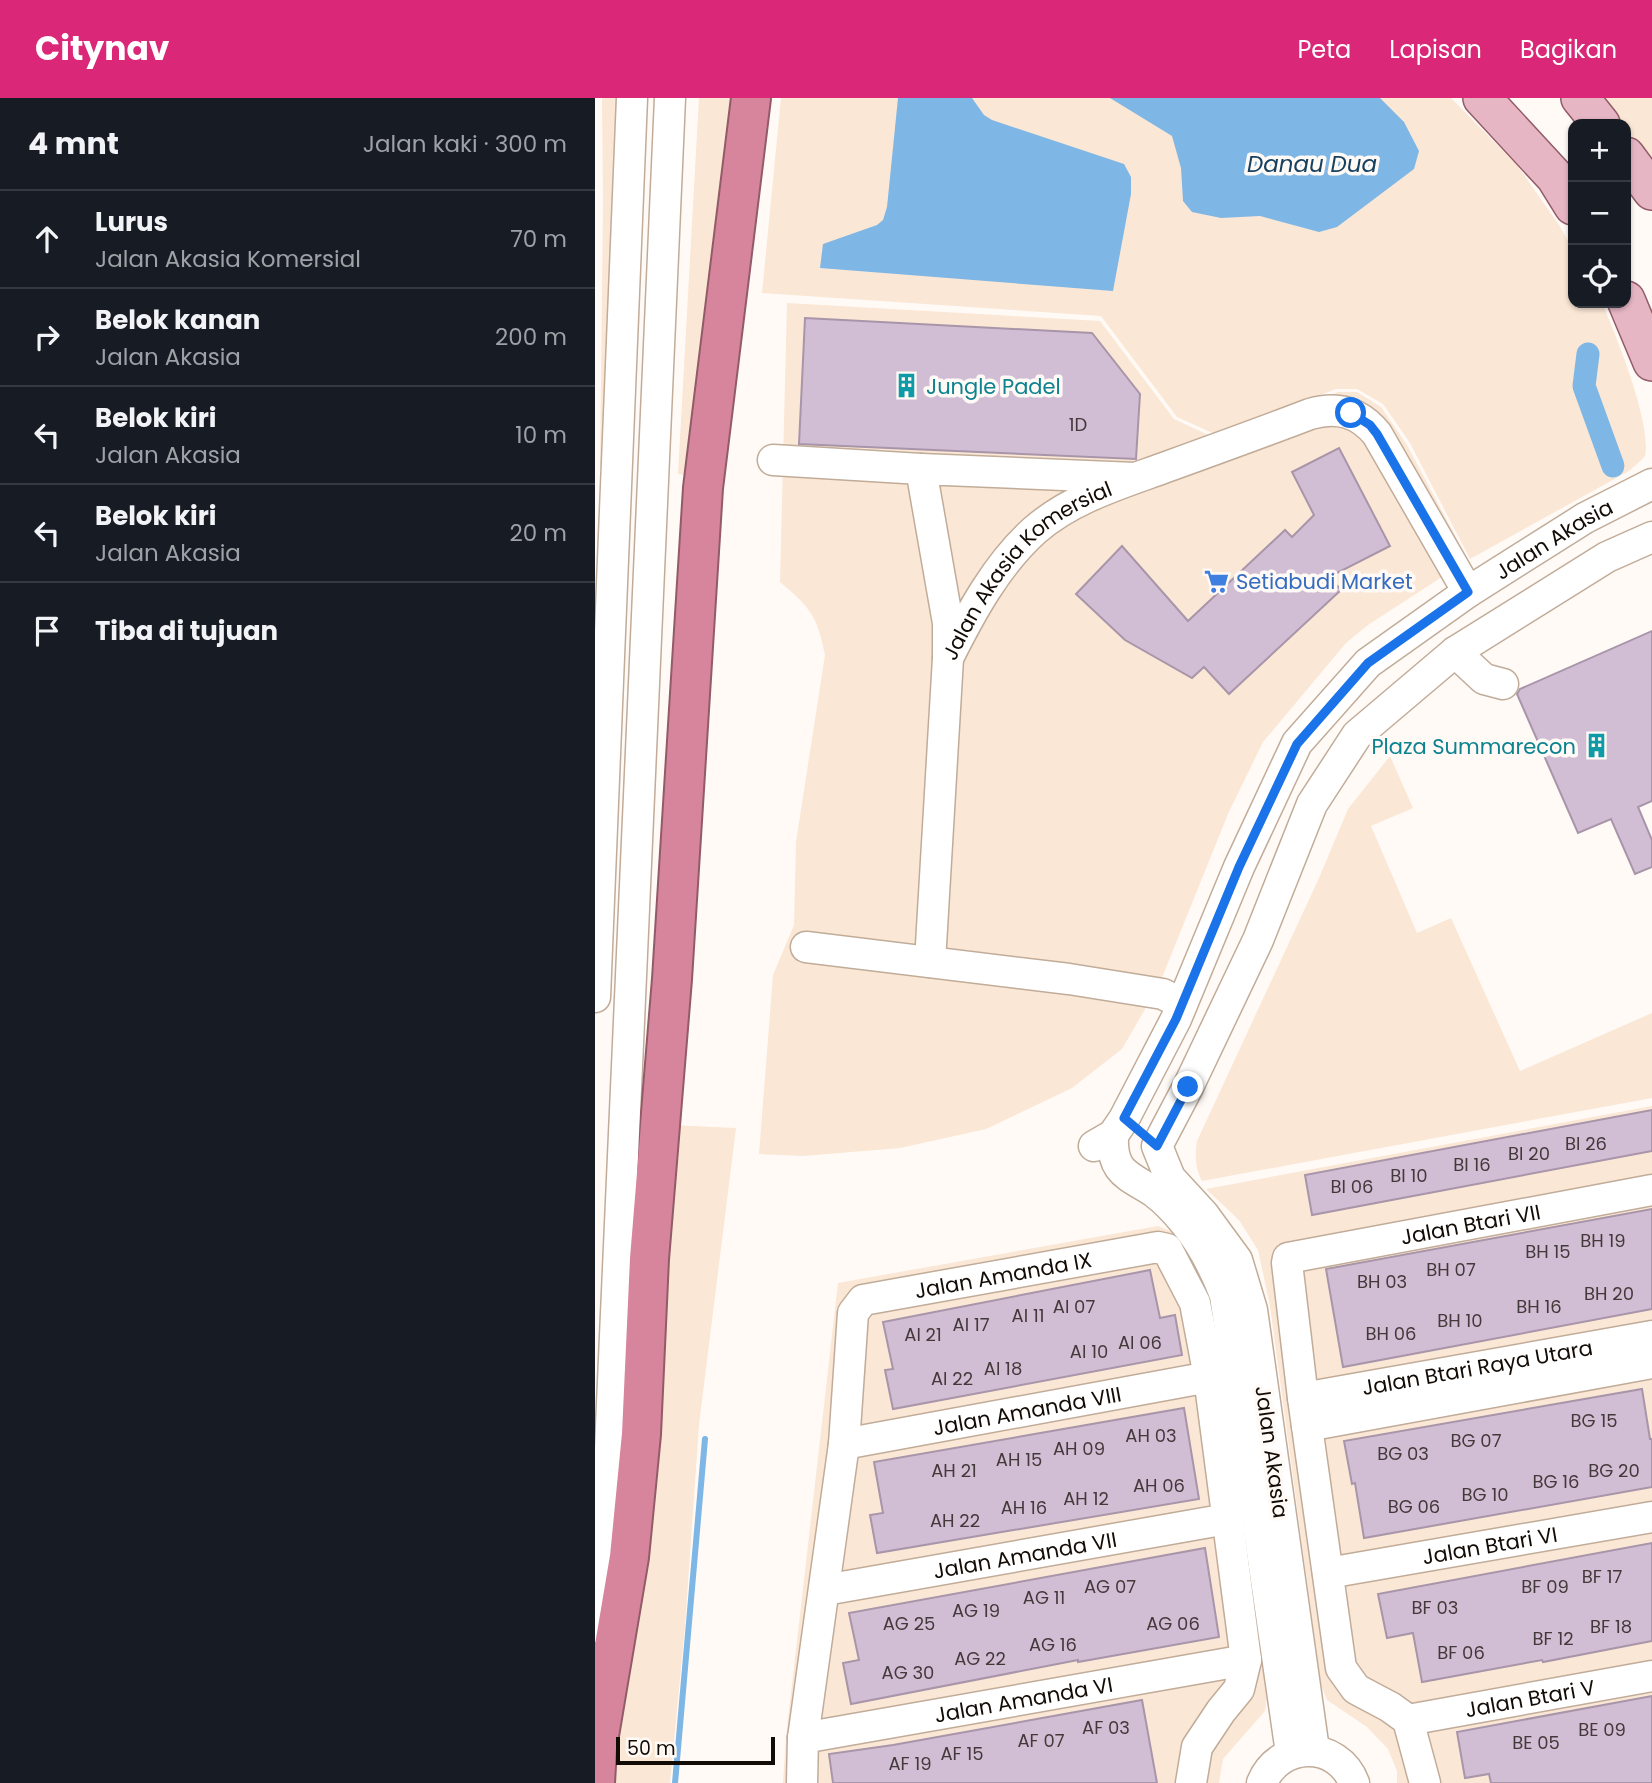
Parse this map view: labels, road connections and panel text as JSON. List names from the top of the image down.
{
  "streets": {
    "street": [
      "Jalan Akasia",
      "Jalan Akasia Komersial",
      "Jalan Btari VII",
      "Jalan Amanda IX",
      "Jalan Btari Raya Utara",
      "Jalan Amanda VIII",
      "Jalan Btari VI",
      "Jalan Amanda VII",
      "Jalan Btari V",
      "Jalan Amanda VI"
    ]
  },
  "crossings": [
    ["Jalan Akasia", "Jalan Akasia Komersial"],
    ["Jalan Btari VII", "Jalan Btari Raya Utara"],
    ["Jalan Amanda IX", "Jalan Amanda VIII"]
  ],
  "water": ["Danau Dua"],
  "places": {
    "building": ["Jungle Padel", "Plaza Summarecon"],
    "supermarket": ["Setiabudi Market"]
  },
  "house_numbers": [
    "1D",
    "BI 26",
    "BI 20",
    "BI 16",
    "BI 10",
    "BI 06",
    "BH 19",
    "BH 15",
    "BH 07",
    "BH 03",
    "BH 20",
    "AI 07",
    "BH 16",
    "AI 11",
    "BH 10",
    "AI 17",
    "BH 06",
    "AI 21",
    "AI 06",
    "AI 10",
    "AI 18",
    "AI 22",
    "BG 15",
    "AH 03",
    "BG 07",
    "AH 09",
    "BG 03",
    "AH 15",
    "AH 21",
    "BG 20",
    "BG 16",
    "AH 06",
    "BG 10",
    "AH 12",
    "BG 06",
    "AH 16",
    "AH 22",
    "BF 17",
    "AG 07",
    "BF 09",
    "AG 11",
    "BF 03",
    "AG 19",
    "AG 25",
    "AG 06",
    "BF 18",
    "BF 12",
    "AG 16",
    "BF 06",
    "AG 22",
    "AG 30",
    "AF 03",
    "BE 09",
    "AF 07",
    "BE 05",
    "AF 15",
    "AF 19"
  ],
  "scale_bar": "50 m",
  "page": {
    "header": "Citynav",
    "nav": ["Peta", "Lapisan", "Bagikan"],
    "heading": ["4 mnt", "Jalan kaki · 300 m"],
    "map_buttons": ["+", "−"],
    "list": [
      ["Lurus", "Jalan Akasia Komersial", "70 m"],
      ["Belok kanan", "Jalan Akasia", "200 m"],
      ["Belok kiri", "Jalan Akasia", "10 m"],
      ["Belok kiri", "Jalan Akasia", "20 m"],
      "Tiba di tujuan"
    ],
    "scale": "50 m"
  }
}
